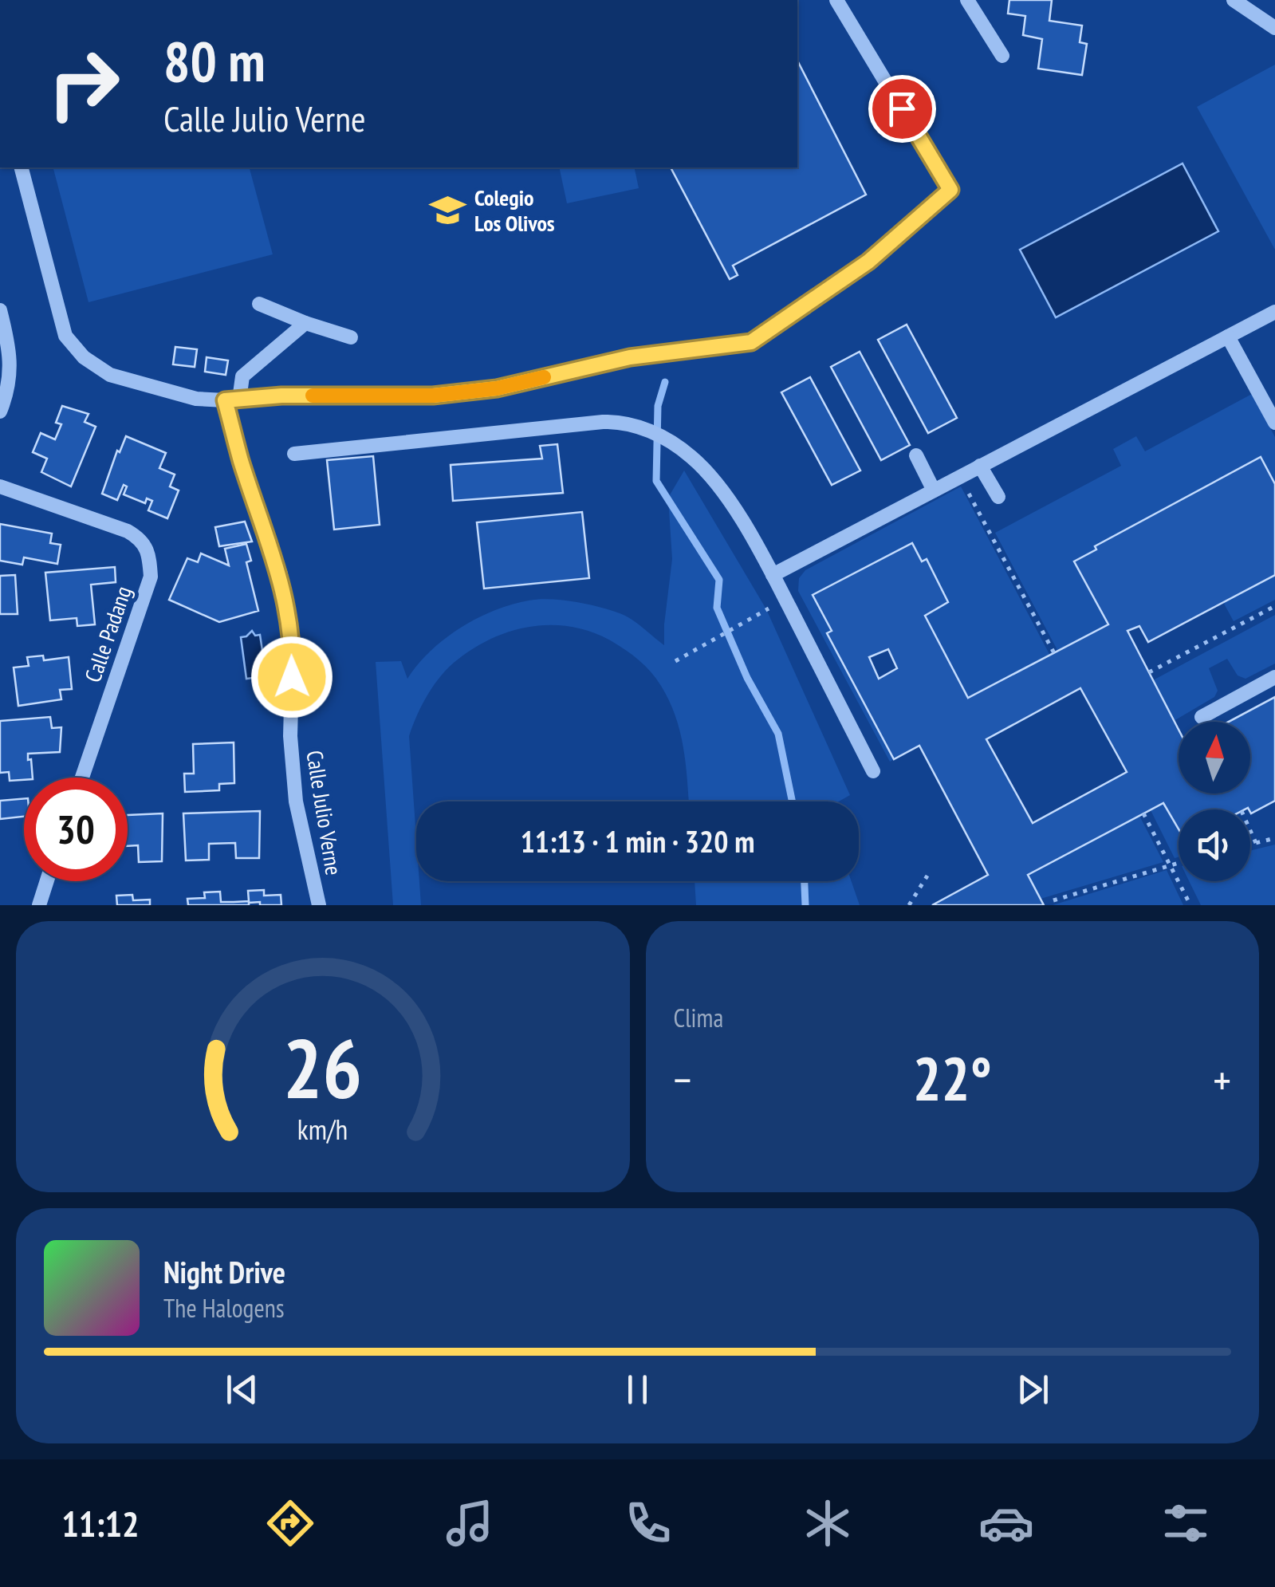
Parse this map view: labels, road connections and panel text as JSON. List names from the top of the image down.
{
  "streets": {
    "street": ["Calle Padang", "Calle Julio Verne"]
  },
  "places": {
    "school or university": ["Colegio Los Olivos"]
  },
  "north": "top",
  "page": {
    "turn": ["80 m", "Calle Julio Verne"],
    "limit": "30",
    "trip": "11:13 · 1 min · 320 m",
    "tile": "Clima",
    "heat": ["−", "22°", "+"],
    "song": ["Night Drive", "The Halogens"],
    "tabs": "11:12",
    "gauge": ["26", "km/h"]
  }
}
